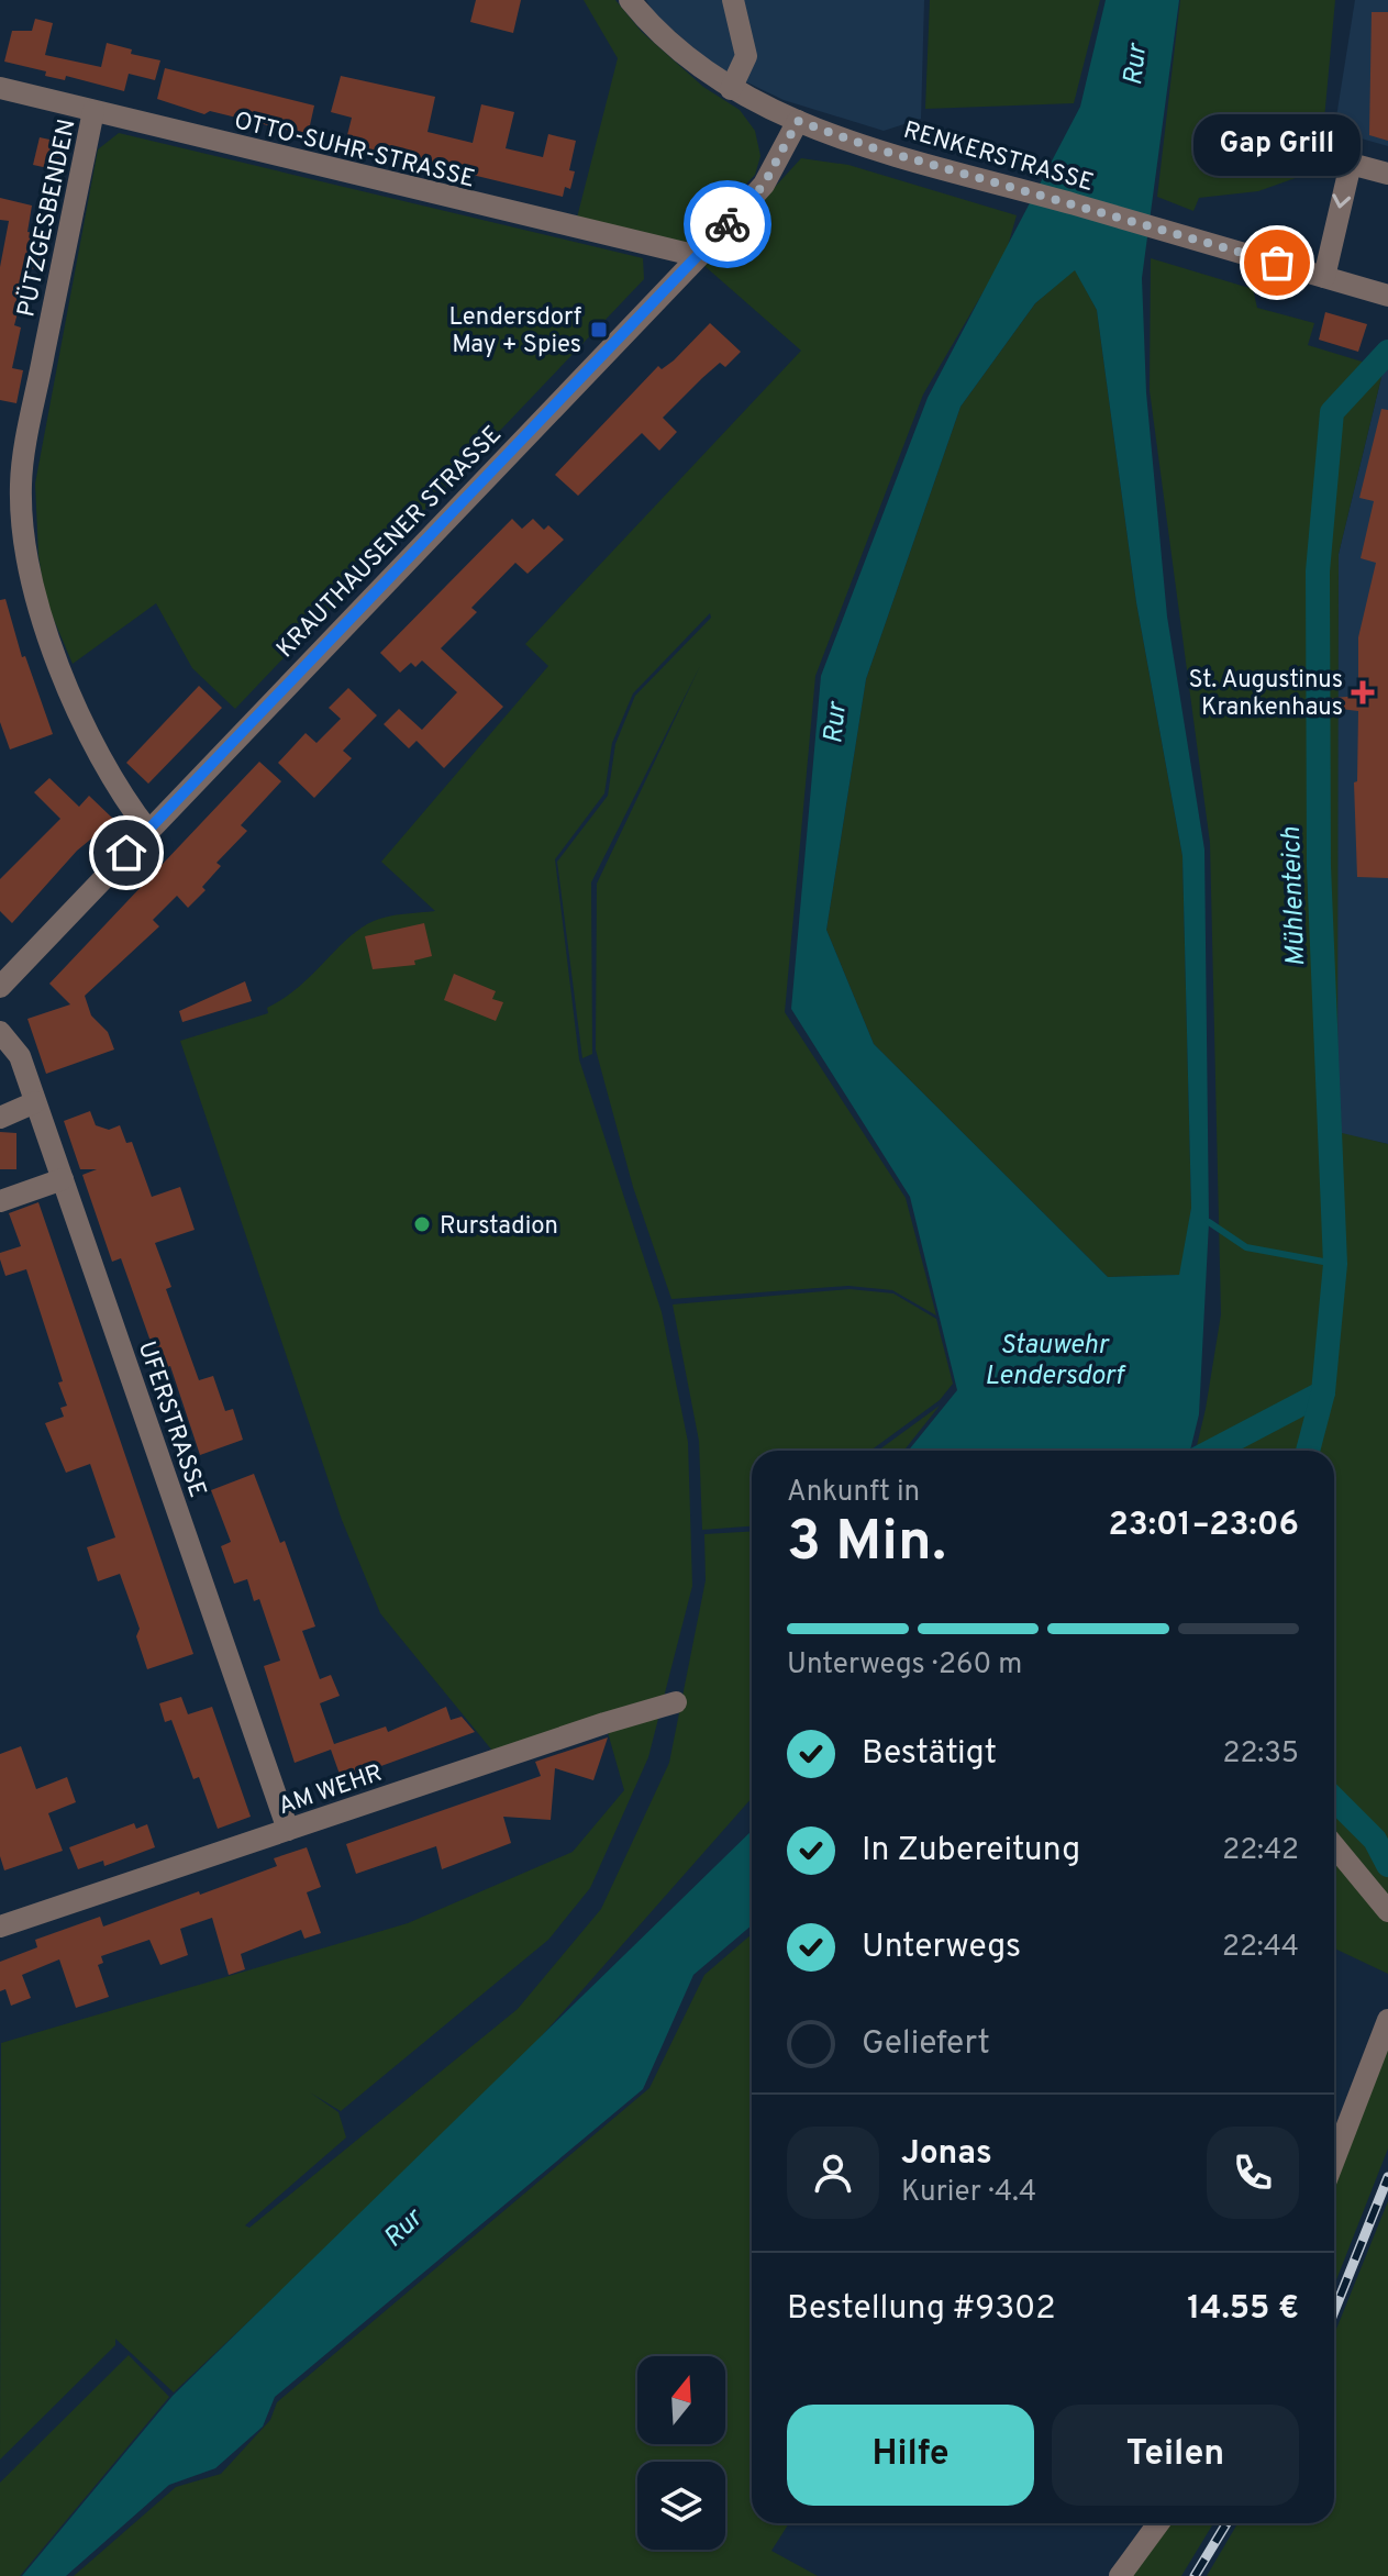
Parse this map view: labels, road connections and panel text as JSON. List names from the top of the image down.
{
  "streets": {
    "street": [
      "OTTO-SUHR-STRASSE",
      "RENKERSTRASSE",
      "PÜTZGESBENDEN",
      "KRAUTHAUSENER STRASSE",
      "UFERSTRASSE",
      "AM WEHR"
    ]
  },
  "crossings": [
    ["OTTO-SUHR-STRASSE", "PÜTZGESBENDEN"],
    ["OTTO-SUHR-STRASSE", "KRAUTHAUSENER STRASSE"],
    ["RENKERSTRASSE", "KRAUTHAUSENER STRASSE"],
    ["PÜTZGESBENDEN", "KRAUTHAUSENER STRASSE"],
    ["UFERSTRASSE", "AM WEHR"]
  ],
  "water": ["Rur", "Mühlenteich", "Stauwehr Lendersdorf"],
  "places": {
    "other": ["Gap Grill", "Rurstadion"],
    "transit": ["Lendersdorf May + Spies"],
    "health": ["St. Augustinus Krankenhaus"]
  },
  "north": "top",
  "page": {
    "bubble": "Gap Grill",
    "heading": ["3 Min.", "Ankunft in", "23:01–23:06"],
    "panel": [
      "Jonas",
      "Kurier · 4.4",
      "Bestellung #9302",
      "14.55 €"
    ],
    "bar": "Unterwegs · 260 m",
    "list": [
      ["Bestätigt", "22:35"],
      ["In Zubereitung", "22:42"],
      ["Unterwegs", "22:44"],
      "Geliefert"
    ],
    "buttons": ["Hilfe", "Teilen"]
  }
}
